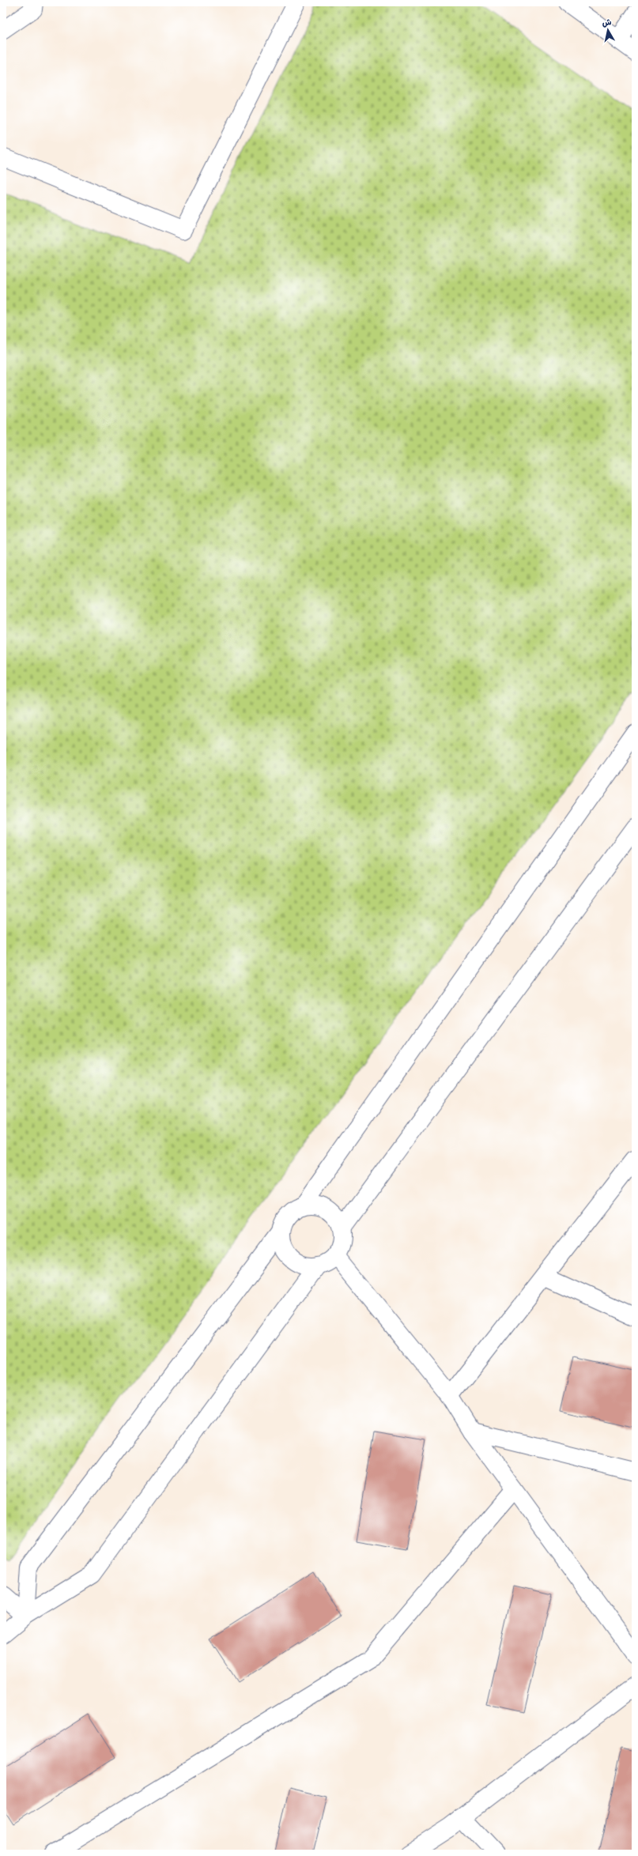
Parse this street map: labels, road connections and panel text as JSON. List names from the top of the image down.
{
  "north": "top"
}
